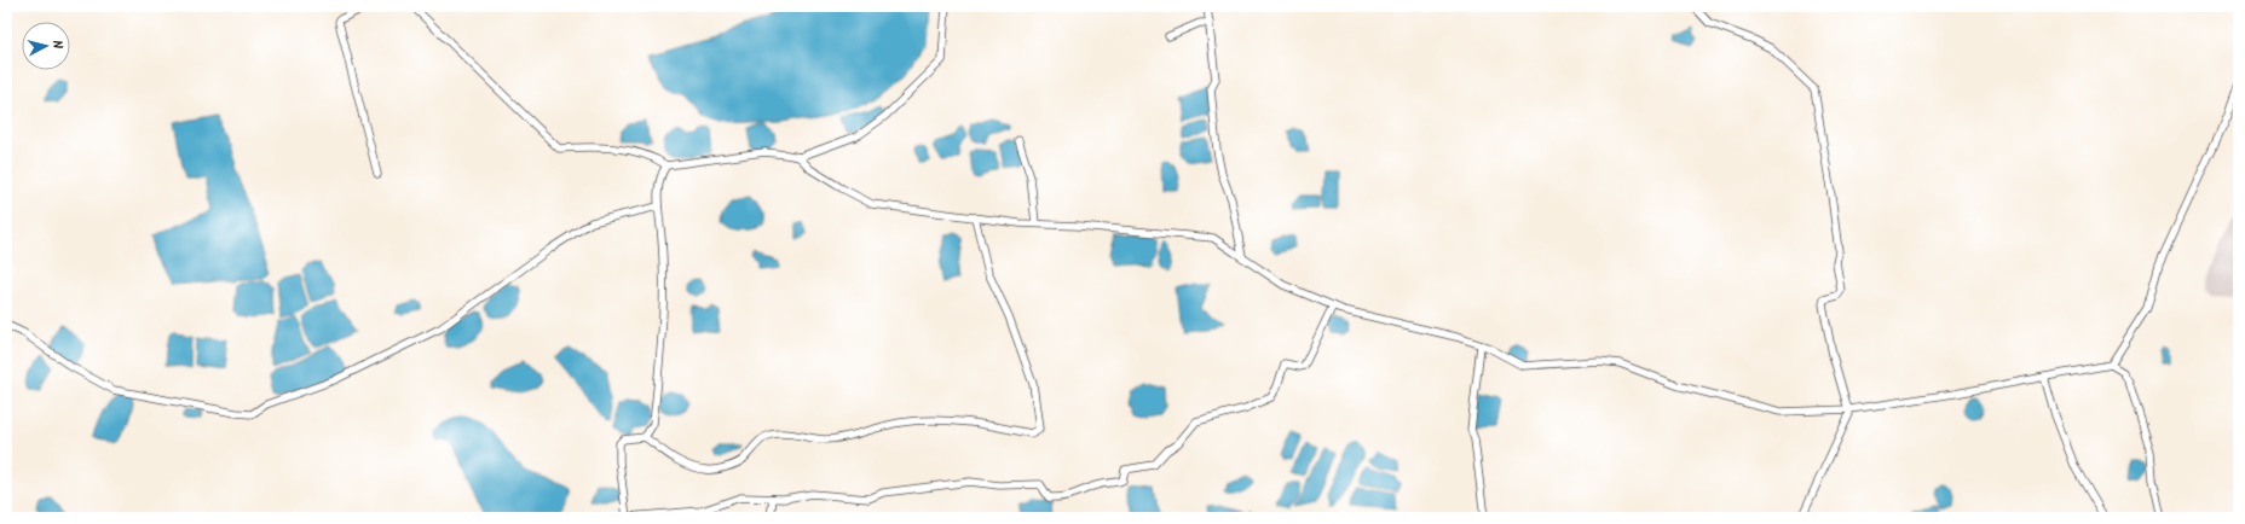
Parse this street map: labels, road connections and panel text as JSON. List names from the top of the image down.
{
  "north": "right"
}
